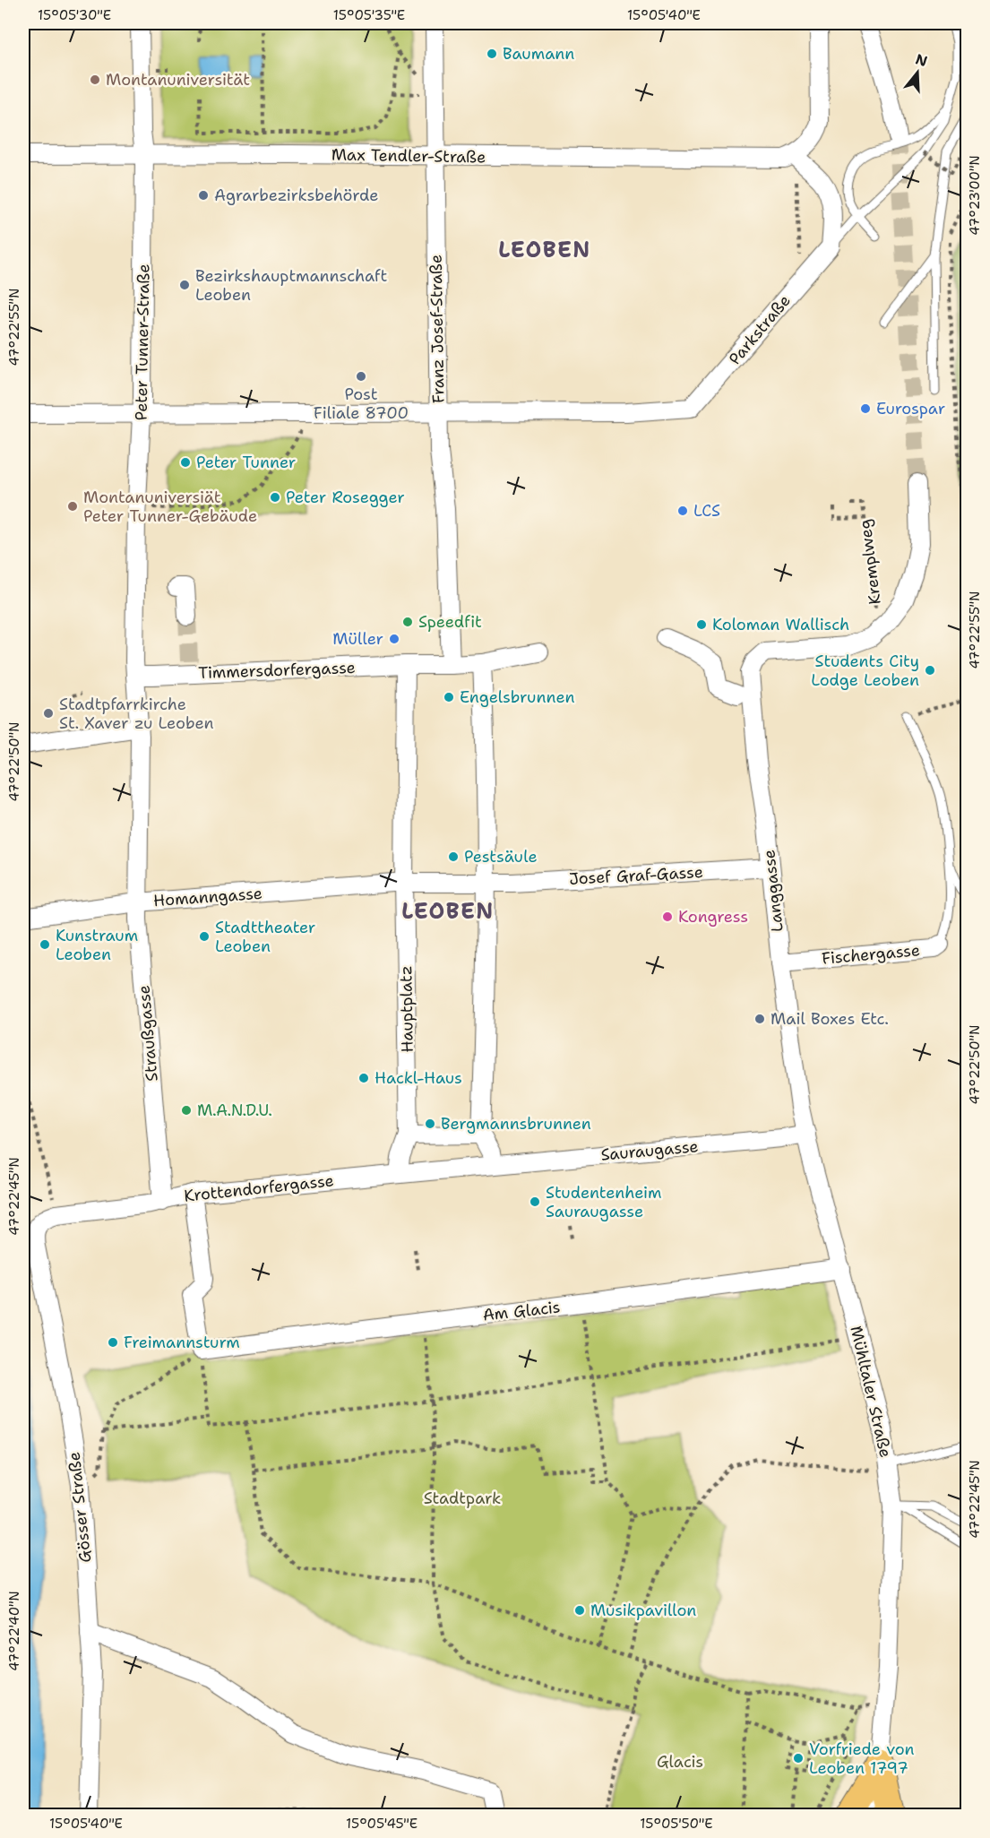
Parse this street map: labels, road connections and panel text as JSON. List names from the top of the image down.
{
  "streets": {
    "street": [
      "Max Tendler-Straße",
      "Franz Josef-Straße",
      "Parkstraße",
      "Peter Tunner-Straße",
      "Kremplweg",
      "Timmersdorfergasse",
      "Josef Graf-Gasse",
      "Langgasse",
      "Homanngasse",
      "Fischergasse",
      "Hauptplatz",
      "Straußgasse",
      "Sauraugasse",
      "Krottendorfergasse",
      "Am Glacis",
      "Mühltaler Straße",
      "Gösser Straße"
    ]
  },
  "crossings": [
    ["Max Tendler-Straße", "Franz Josef-Straße"],
    ["Max Tendler-Straße", "Peter Tunner-Straße"],
    ["Franz Josef-Straße", "Parkstraße"],
    ["Parkstraße", "Peter Tunner-Straße"],
    ["Peter Tunner-Straße", "Timmersdorfergasse"],
    ["Peter Tunner-Straße", "Straußgasse"],
    ["Kremplweg", "Langgasse"],
    ["Timmersdorfergasse", "Hauptplatz"],
    ["Josef Graf-Gasse", "Langgasse"],
    ["Langgasse", "Fischergasse"],
    ["Langgasse", "Sauraugasse"],
    ["Langgasse", "Mühltaler Straße"],
    ["Homanngasse", "Hauptplatz"],
    ["Homanngasse", "Straußgasse"],
    ["Hauptplatz", "Krottendorfergasse"],
    ["Straußgasse", "Krottendorfergasse"],
    ["Sauraugasse", "Mühltaler Straße"],
    ["Krottendorfergasse", "Gösser Straße"],
    ["Am Glacis", "Mühltaler Straße"]
  ],
  "districts": ["LEOBEN", "LEOBEN"],
  "parks": ["Stadtpark", "Glacis"],
  "places": [
    "Baumann",
    "Montanuniversität",
    "Agrarbezirksbehörde",
    "Bezirkshauptmannschaft Leoben",
    "Post Filiale 8700",
    "Eurospar",
    "Peter Tunner",
    "Peter Rosegger",
    "Montanuniversiät Peter Tunner-Gebäude",
    "LCS",
    "Speedfit",
    "Koloman Wallisch",
    "Müller",
    "Students City Lodge Leoben",
    "Engelsbrunnen",
    "Stadtpfarrkirche St. Xaver zu Leoben",
    "Pestsäule",
    "Kongress",
    "Stadttheater Leoben",
    "Kunstraum Leoben",
    "Mail Boxes Etc.",
    "Hackl-Haus",
    "M.A.N.D.U.",
    "Bergmannsbrunnen",
    "Studentenheim Sauraugasse",
    "Freimannsturm",
    "Musikpavillon",
    "Vorfriede von Leoben 1797"
  ],
  "north": "top",
  "coordinates": [
    "15°05'30\"E",
    "15°05'35\"E",
    "15°05'40\"E",
    "47°23'00\"N",
    "47°22'55\"N",
    "47°22'50\"N",
    "47°22'45\"N",
    "47°22'40\"N",
    "15°05'45\"E",
    "15°05'50\"E"
  ]
}
